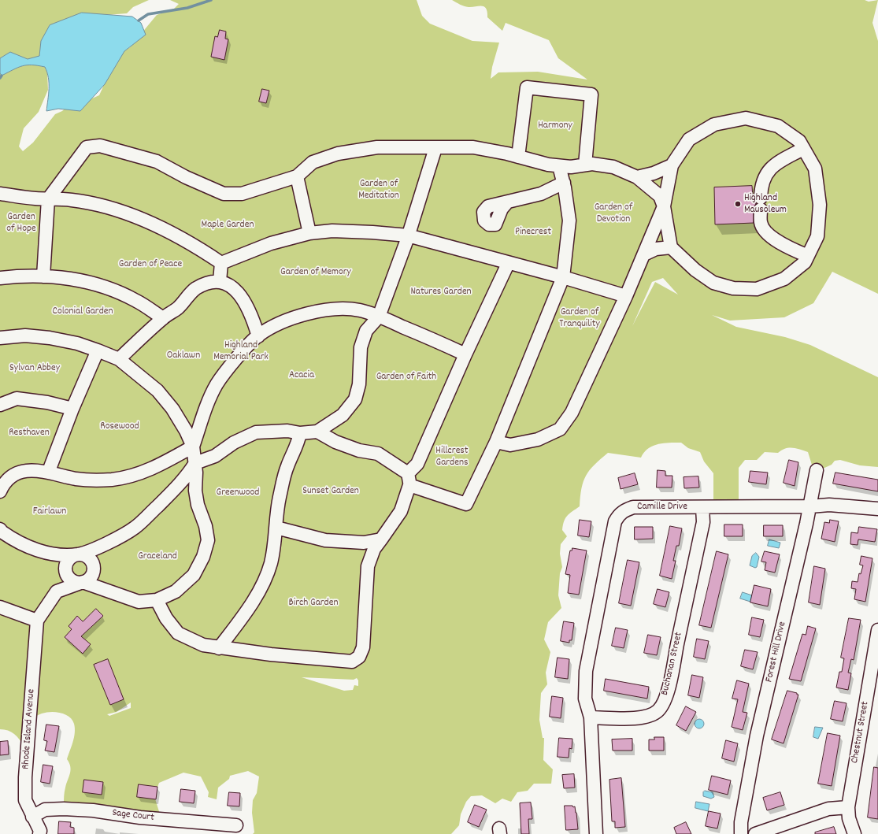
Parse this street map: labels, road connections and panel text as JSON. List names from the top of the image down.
{
  "streets": {
    "street": [
      "Camille Drive",
      "Forest Hill Drive",
      "Buchanan Street",
      "Rhode Island Avenue",
      "Chestnut Street",
      "Sage Court"
    ]
  },
  "crossings": [
    ["Camille Drive", "Forest Hill Drive"],
    ["Camille Drive", "Buchanan Street"],
    ["Rhode Island Avenue", "Sage Court"]
  ],
  "parks": [
    "Harmony",
    "Garden of Meditation",
    "Garden of Devotion",
    "Garden of Hope",
    "Maple Garden",
    "Pinecrest",
    "Garden of Peace",
    "Garden of Memory",
    "Natures Garden",
    "Colonial Garden",
    "Garden of Tranquility",
    "Highland Memorial Park",
    "Oaklawn",
    "Sylvan Abbey",
    "Acacia",
    "Garden of Faith",
    "Rosewood",
    "Resthaven",
    "Hillcrest Gardens",
    "Sunset Garden",
    "Greenwood",
    "Fairlawn",
    "Graceland",
    "Birch Garden"
  ],
  "places": ["Highland Mausoleum"]
}
